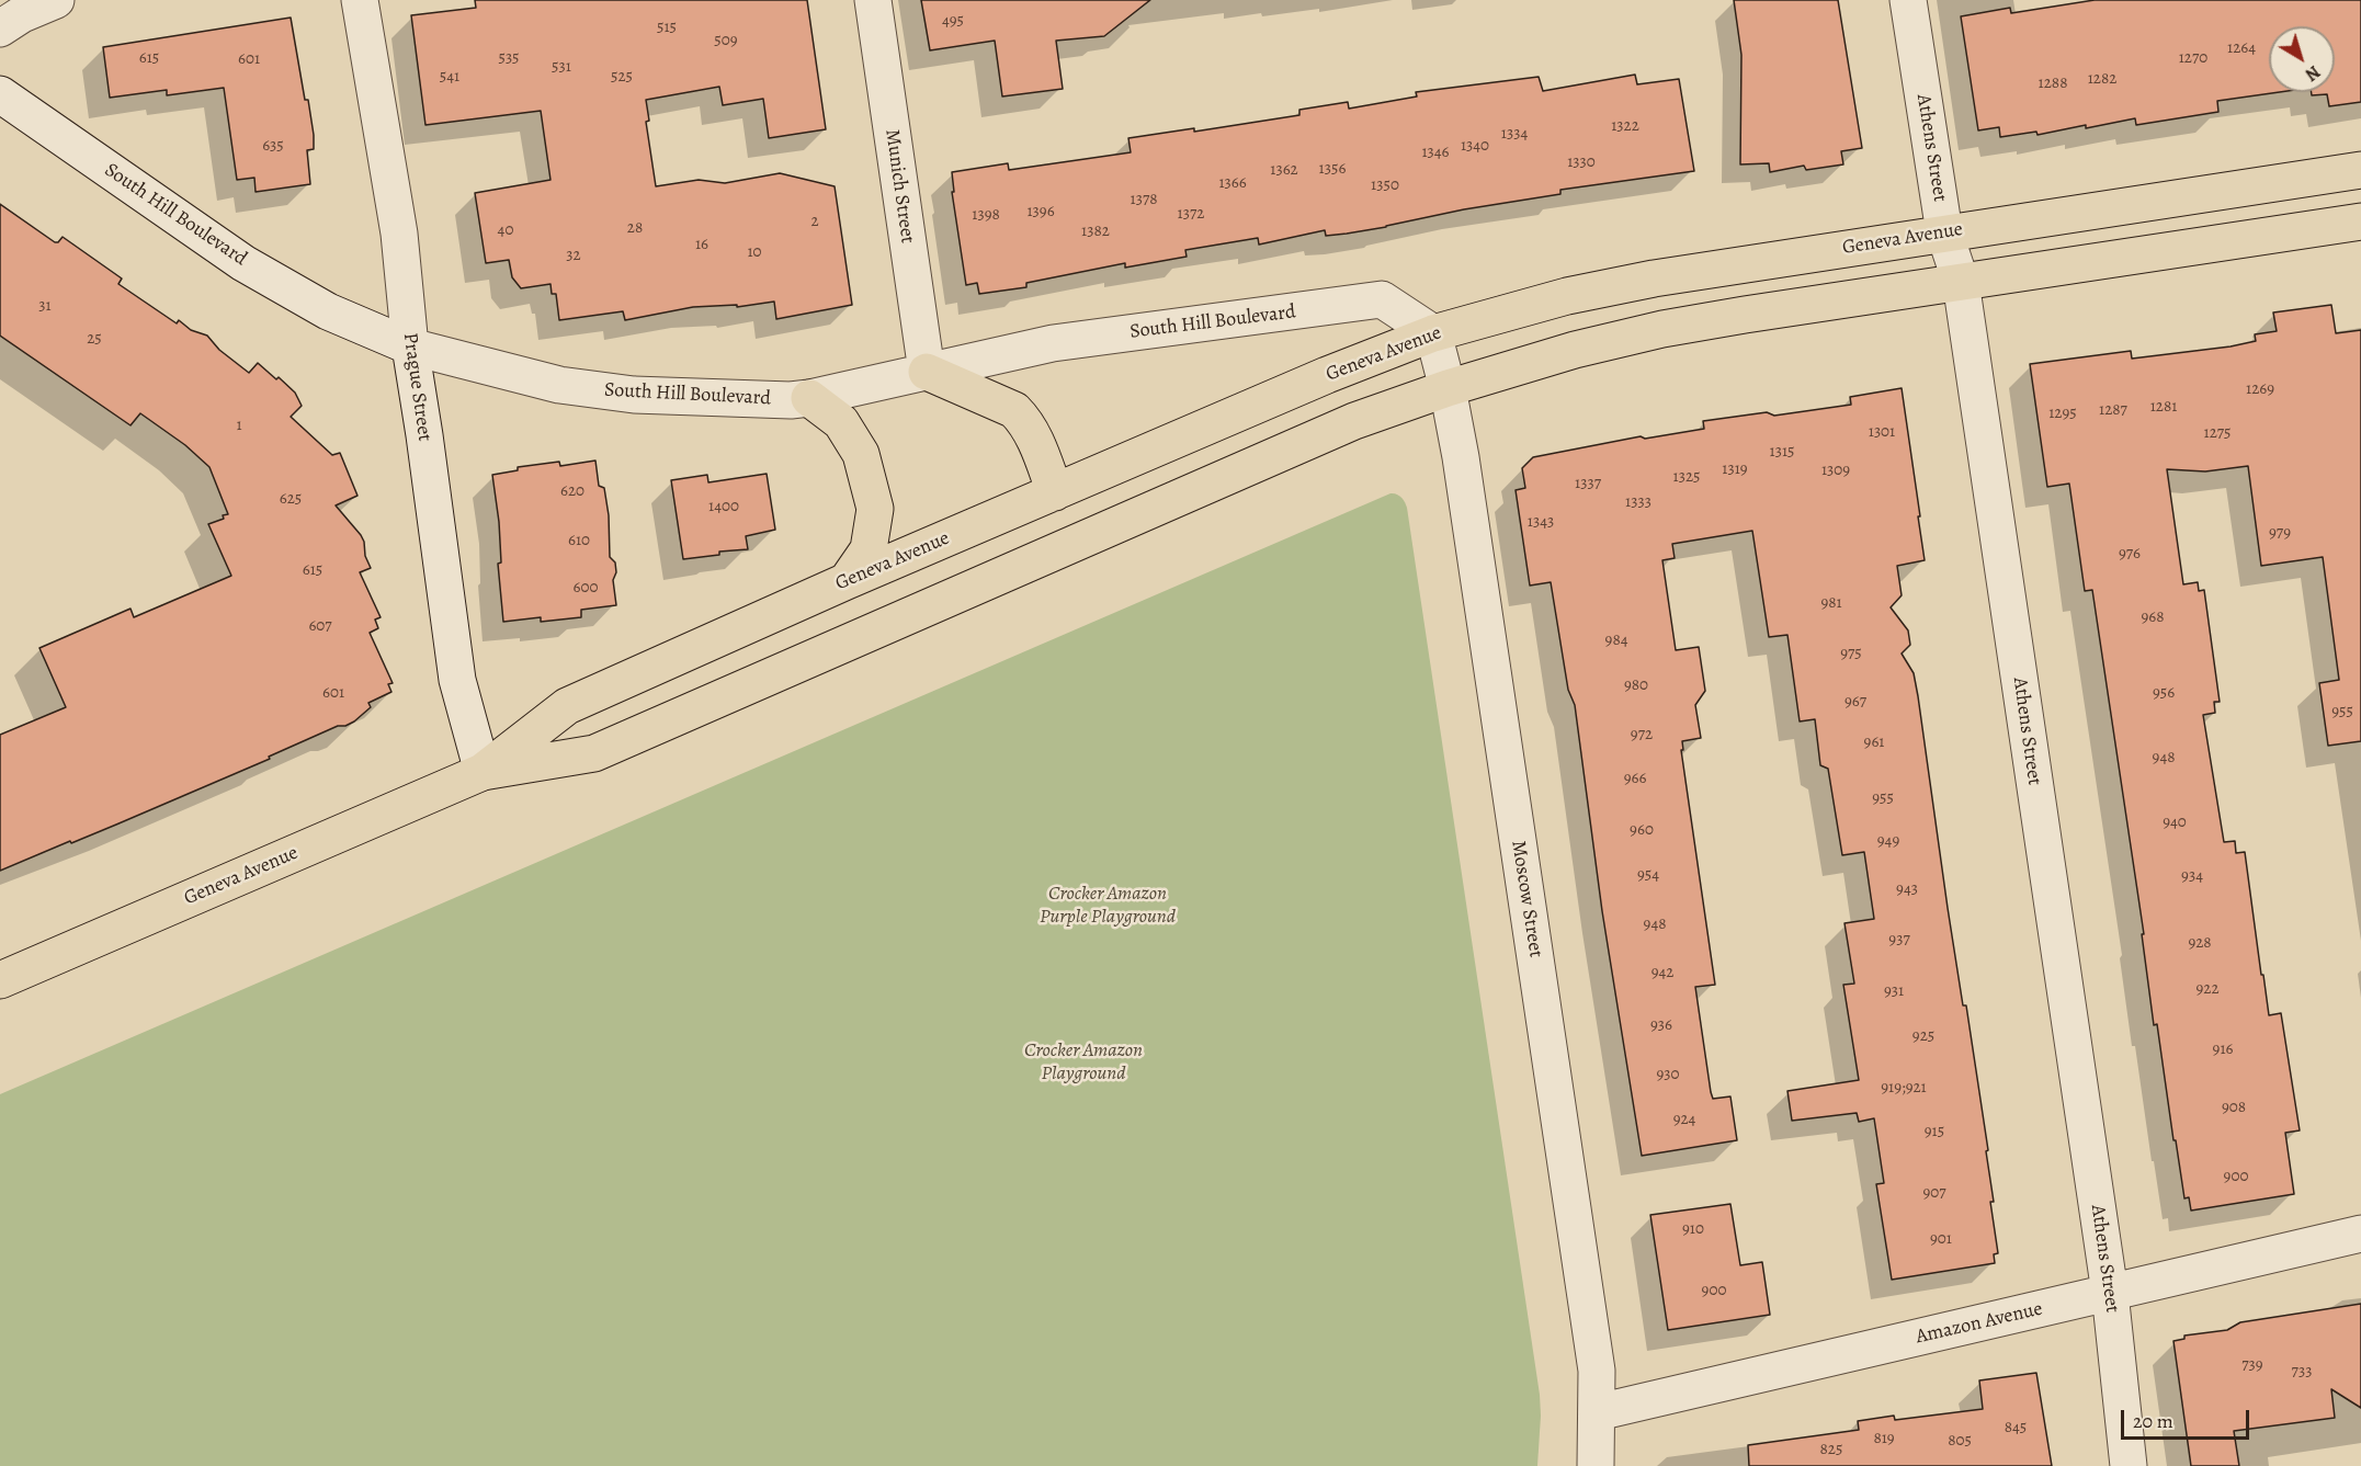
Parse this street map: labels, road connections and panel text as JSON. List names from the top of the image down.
{
  "streets": {
    "main road": ["Geneva Avenue"],
    "street": [
      "Athens Street",
      "Munich Street",
      "South Hill Boulevard",
      "Prague Street",
      "Moscow Street",
      "Amazon Avenue"
    ]
  },
  "crossings": [
    ["Athens Street", "Geneva Avenue"],
    ["Athens Street", "Amazon Avenue"],
    ["Munich Street", "South Hill Boulevard"],
    ["South Hill Boulevard", "Geneva Avenue"],
    ["South Hill Boulevard", "Prague Street"],
    ["South Hill Boulevard", "Moscow Street"],
    ["Geneva Avenue", "Prague Street"],
    ["Geneva Avenue", "Moscow Street"],
    ["Moscow Street", "Amazon Avenue"]
  ],
  "parks": ["Crocker Amazon Purple Playground", "Crocker Amazon Playground"],
  "house_numbers": [
    "495",
    "515",
    "509",
    "1264",
    "615",
    "535",
    "1270",
    "601",
    "531",
    "541",
    "525",
    "1282",
    "1288",
    "1322",
    "1334",
    "635",
    "1340",
    "1346",
    "1330",
    "1356",
    "1362",
    "1366",
    "1350",
    "1378",
    "1396",
    "1372",
    "1398",
    "2",
    "28",
    "40",
    "1382",
    "16",
    "10",
    "32",
    "31",
    "25",
    "1269",
    "1281",
    "1287",
    "1295",
    "1",
    "1301",
    "1275",
    "1315",
    "1319",
    "1309",
    "1325",
    "1337",
    "620",
    "625",
    "1333",
    "1400",
    "1343",
    "979",
    "610",
    "976",
    "615",
    "600",
    "981",
    "968",
    "607",
    "984",
    "975",
    "980",
    "601",
    "956",
    "967",
    "955",
    "972",
    "961",
    "948",
    "966",
    "955",
    "940",
    "960",
    "949",
    "954",
    "934",
    "943",
    "948",
    "937",
    "928",
    "942",
    "922",
    "931",
    "936",
    "925",
    "916",
    "930",
    "919;921",
    "908",
    "924",
    "915",
    "900",
    "907",
    "910",
    "901",
    "900",
    "739",
    "733",
    "845",
    "819",
    "805",
    "825"
  ],
  "scale_bar": "20 m",
  "north": "bottom right"
}
